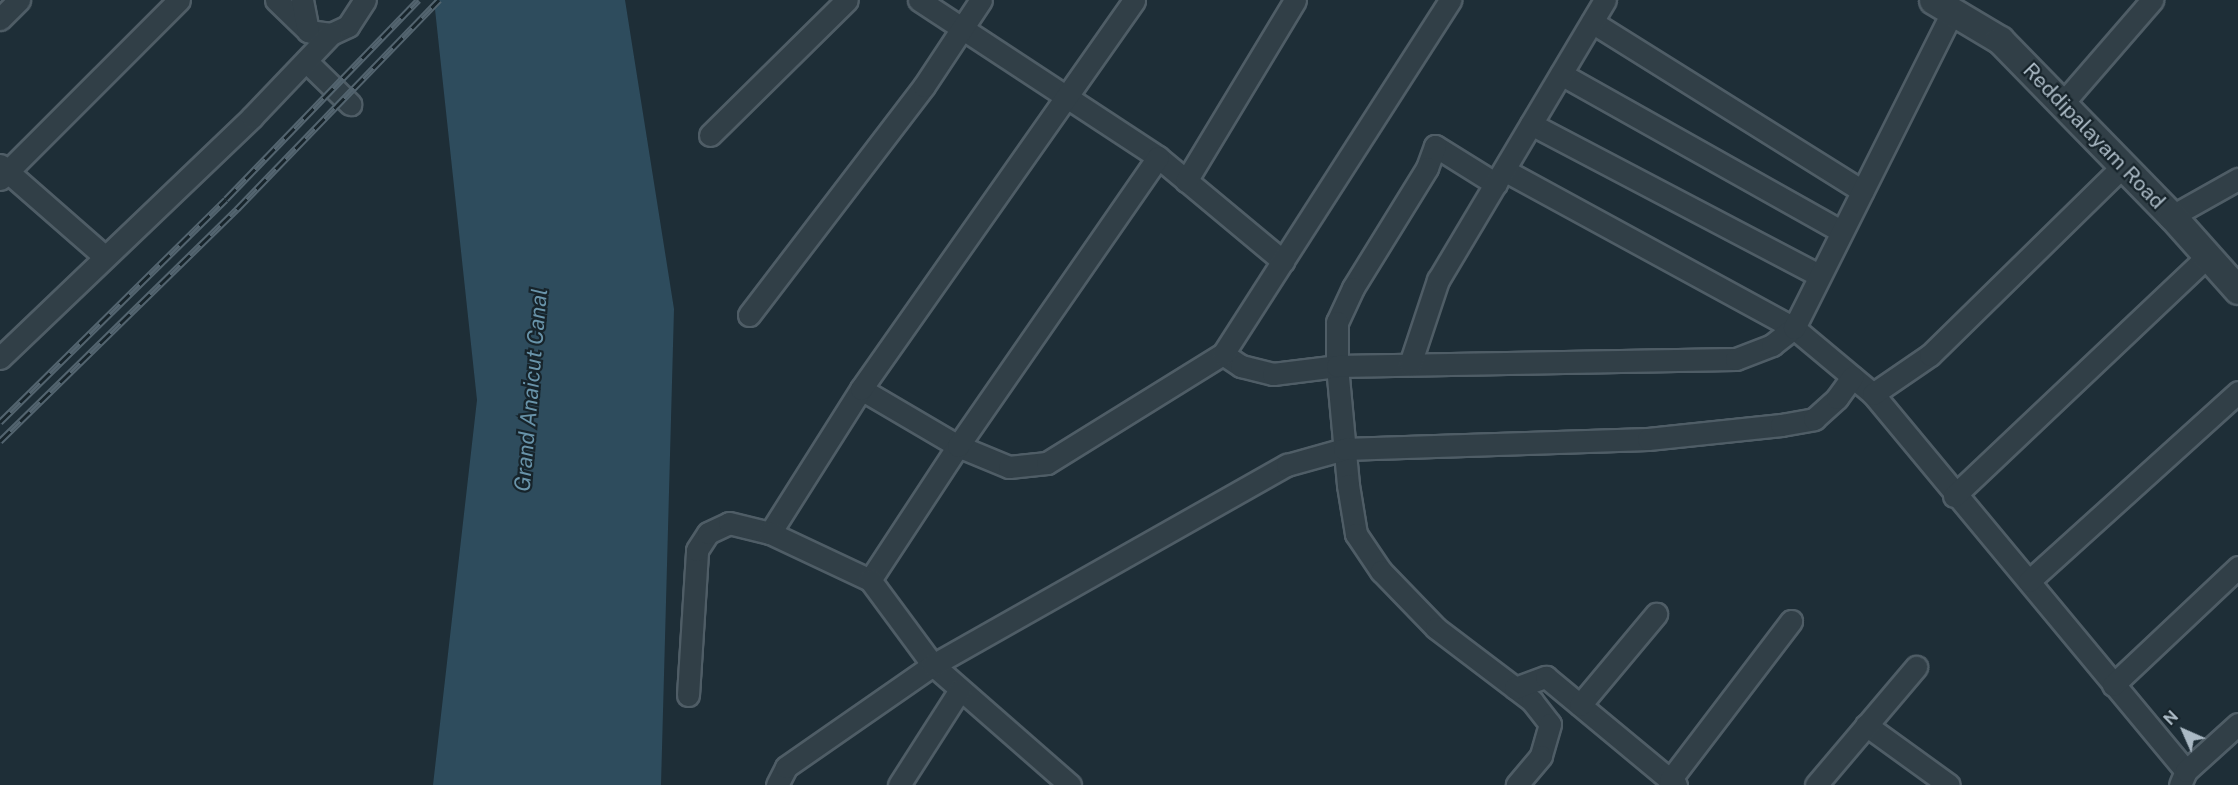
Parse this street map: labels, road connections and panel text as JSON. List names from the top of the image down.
{
  "streets": {
    "street": ["Reddipalayam Road"]
  },
  "water": ["Grand Anaicut Canal"],
  "north": "top left"
}
